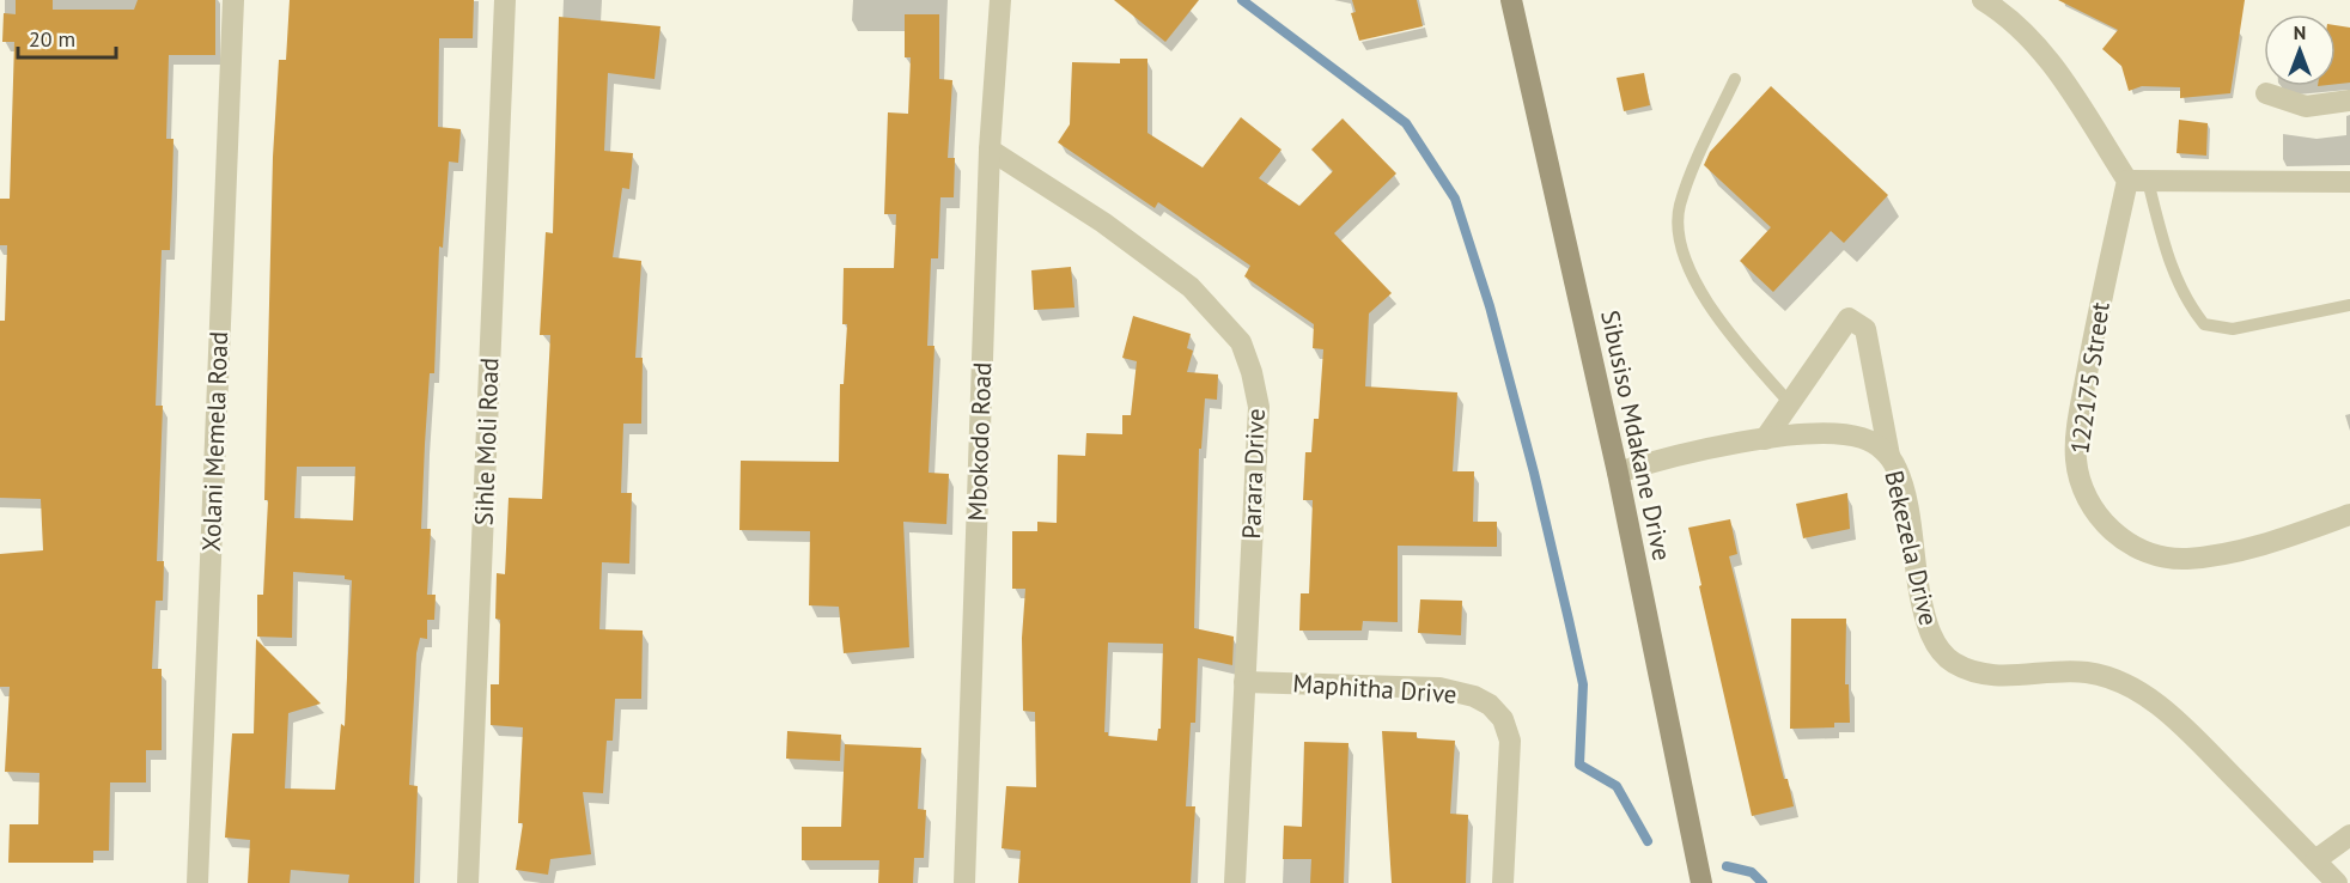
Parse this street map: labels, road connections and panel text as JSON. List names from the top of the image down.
{
  "streets": {
    "street": [
      "122175 Street",
      "Sibusiso Mdakane Drive",
      "Xolani Memela Road",
      "Sihle Moli Road",
      "Mbokodo Road",
      "Parara Drive",
      "Bekezela Drive",
      "Maphitha Drive"
    ]
  },
  "crossings": [
    ["Sibusiso Mdakane Drive", "Bekezela Drive"],
    ["Mbokodo Road", "Parara Drive"],
    ["Parara Drive", "Maphitha Drive"]
  ],
  "scale_bar": "20 m",
  "north": "top"
}
